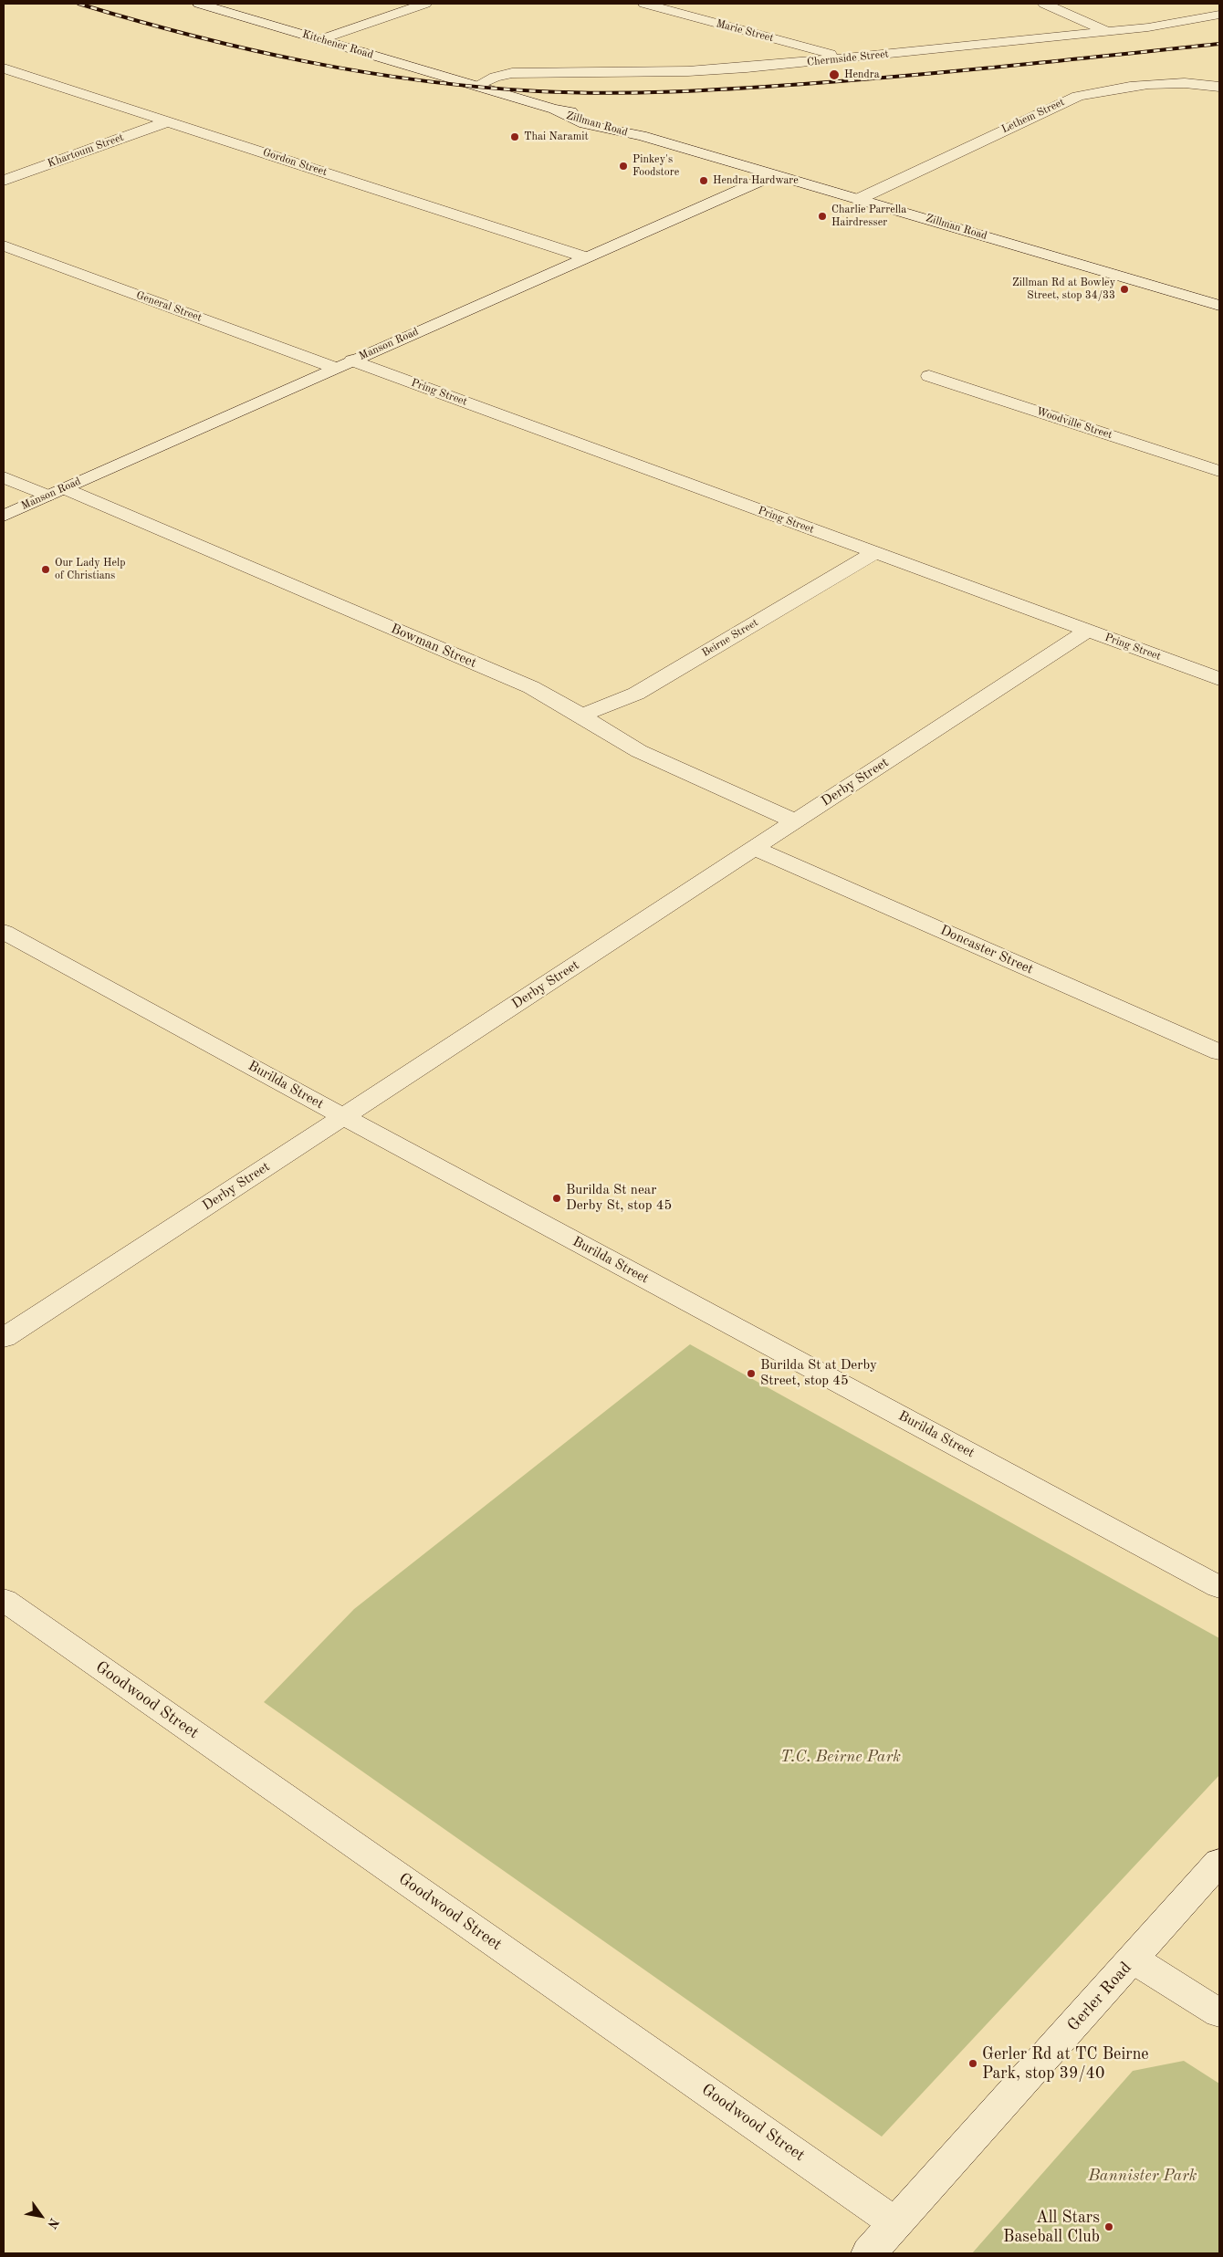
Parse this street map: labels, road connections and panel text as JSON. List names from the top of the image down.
{
  "streets": {
    "street": [
      "Marie Street",
      "Kitchener Road",
      "Chermside Street",
      "Lethem Street",
      "Zillman Road",
      "Khartoum Street",
      "Gordon Street",
      "General Street",
      "Manson Road",
      "Pring Street",
      "Woodville Street",
      "Beirne Street",
      "Bowman Street",
      "Derby Street",
      "Doncaster Street",
      "Burilda Street",
      "Goodwood Street",
      "Gerler Road"
    ]
  },
  "crossings": [
    ["Marie Street", "Chermside Street"],
    ["Kitchener Road", "Chermside Street"],
    ["Kitchener Road", "Zillman Road"],
    ["Chermside Street", "Zillman Road"],
    ["Lethem Street", "Zillman Road"],
    ["Zillman Road", "Manson Road"],
    ["Khartoum Street", "Gordon Street"],
    ["Gordon Street", "Manson Road"],
    ["General Street", "Manson Road"],
    ["Manson Road", "Pring Street"],
    ["Manson Road", "Bowman Street"],
    ["Pring Street", "Beirne Street"],
    ["Pring Street", "Derby Street"],
    ["Beirne Street", "Bowman Street"],
    ["Bowman Street", "Derby Street"],
    ["Derby Street", "Doncaster Street"],
    ["Derby Street", "Burilda Street"],
    ["Goodwood Street", "Gerler Road"]
  ],
  "parks": ["T.C. Beirne Park", "Bannister Park"],
  "places": [
    "Hendra",
    "Thai Naramit",
    "Pinkey's Foodstore",
    "Hendra Hardware",
    "Charlie Parrella Hairdresser",
    "Zillman Rd at Bowley Street, stop 34/33",
    "Our Lady Help of Christians",
    "Burilda St near Derby St, stop 45",
    "Burilda St at Derby Street, stop 45",
    "Gerler Rd at TC Beirne Park, stop 39/40",
    "All Stars Baseball Club"
  ],
  "north": "bottom right"
}
